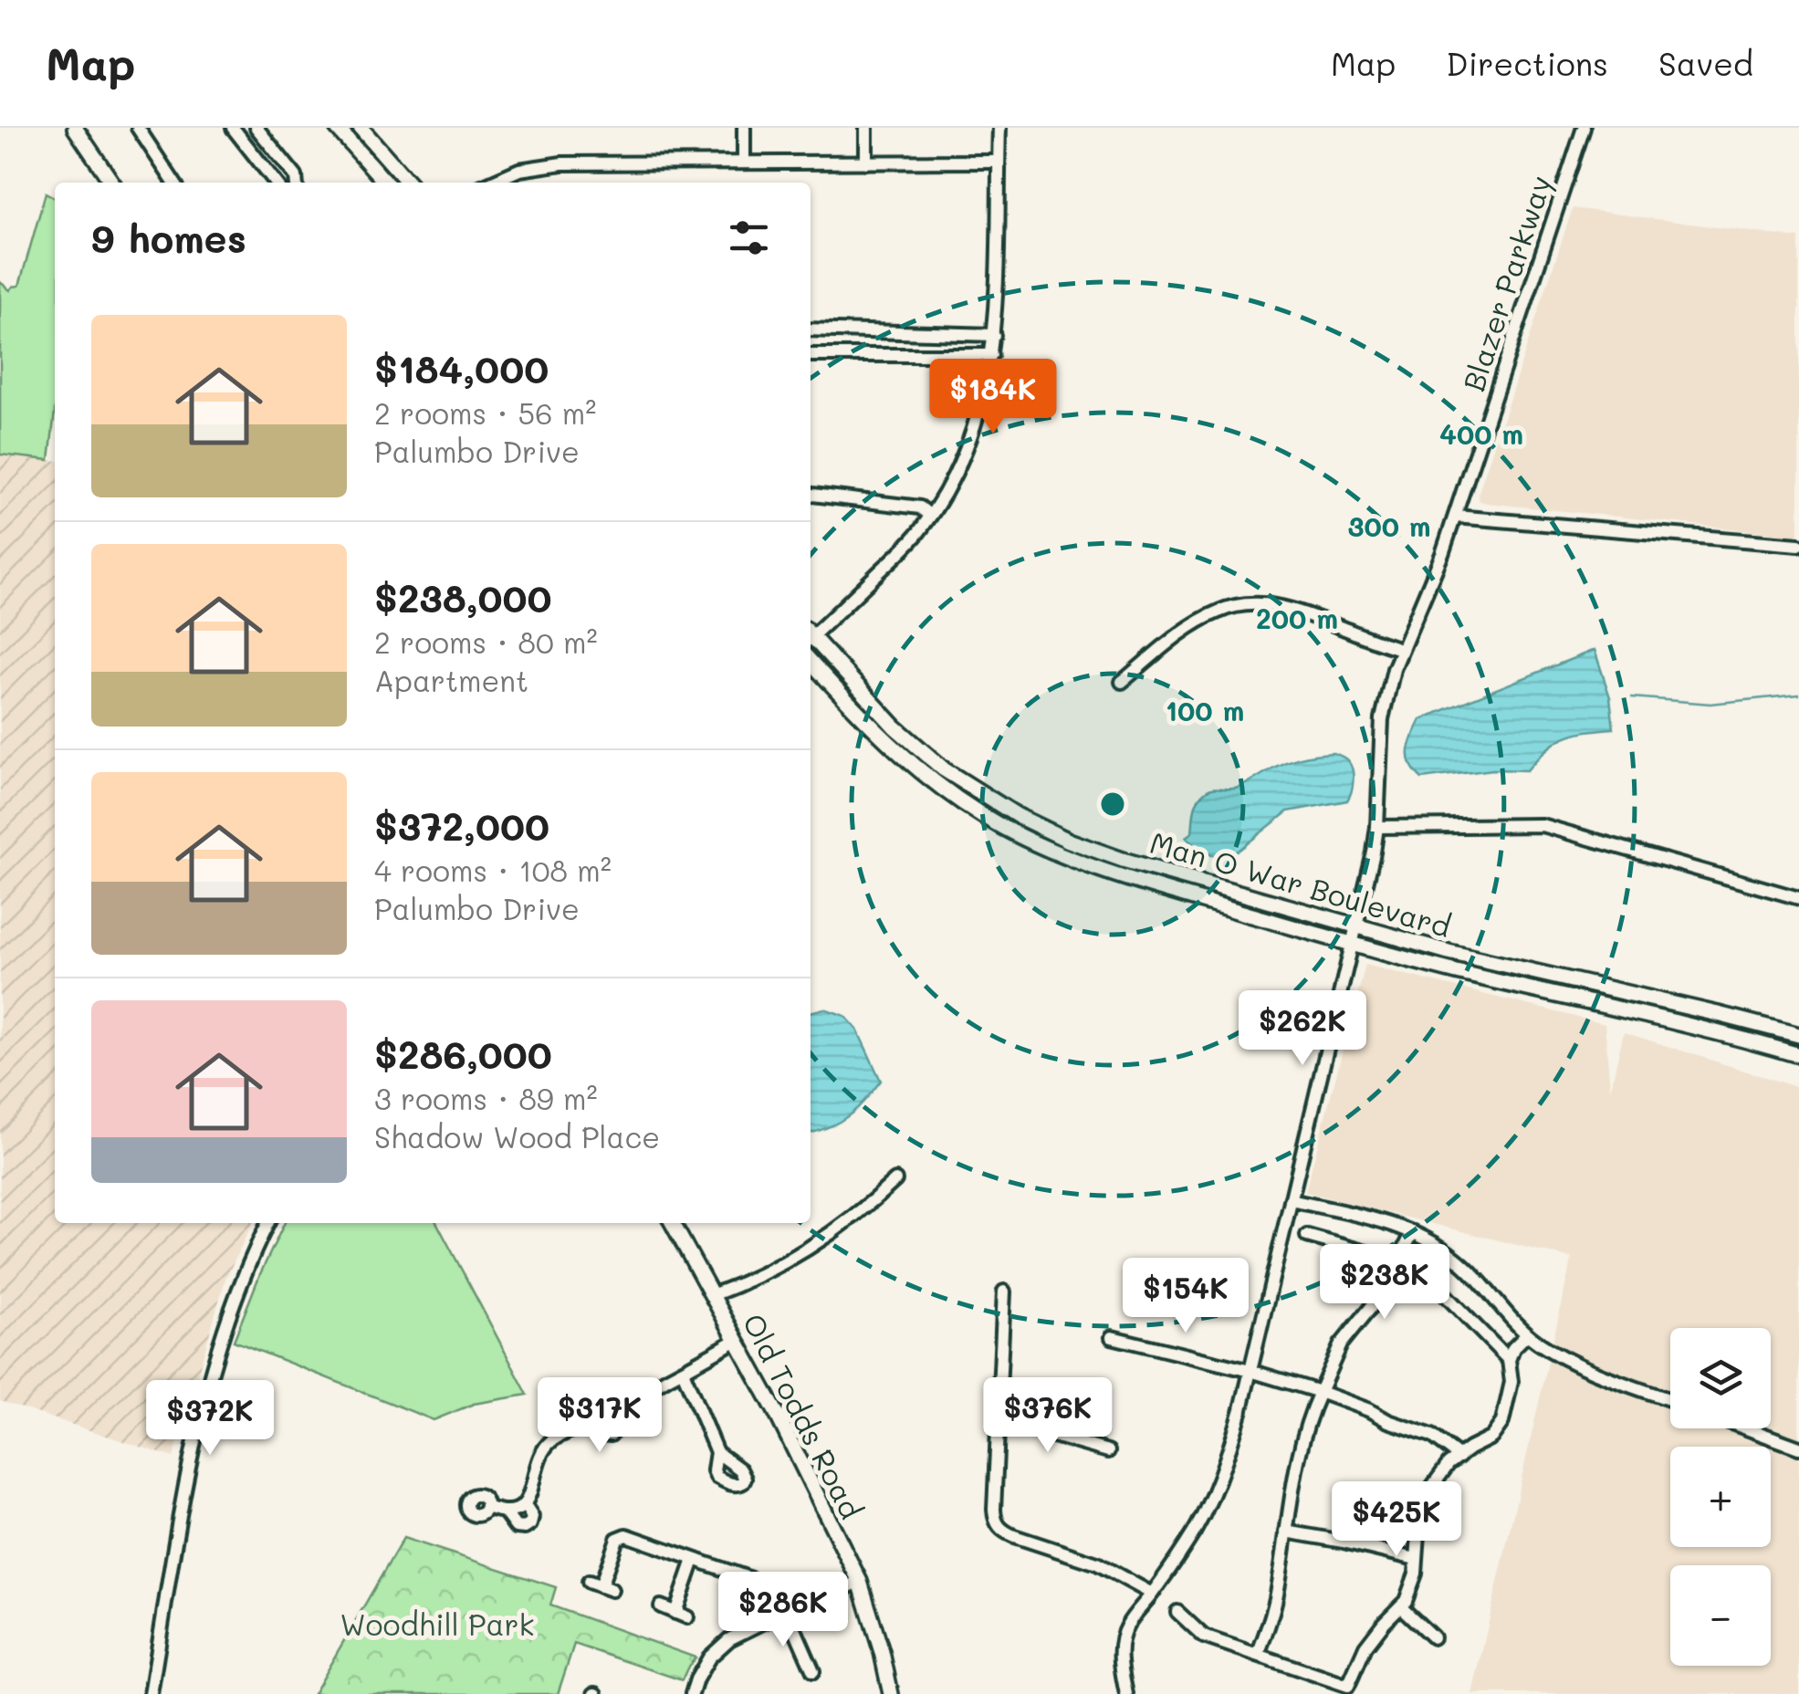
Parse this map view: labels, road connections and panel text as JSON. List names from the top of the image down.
{
  "streets": {
    "main road": ["Man O War Boulevard", "Old Todds Road"],
    "street": ["Blazer Parkway"]
  },
  "crossings": [
    ["Blazer Parkway", "Man O War Boulevard"]
  ],
  "parks": ["Woodhill Park"],
  "page": {
    "header": "Map",
    "nav": ["Map", "Directions", "Saved"],
    "heading": "9 homes",
    "list": [
      {
        "name": "$184,000",
        "note": "2 rooms · 56 m² · Palumbo Drive"
      },
      {
        "name": "$238,000",
        "note": "2 rooms · 80 m² · Apartment"
      },
      {
        "name": "$372,000",
        "note": "4 rooms · 108 m² · Palumbo Drive"
      },
      {
        "name": "$286,000",
        "note": "3 rooms · 89 m² · Shadow Wood Place"
      }
    ],
    "price": [
      "$184K",
      "$262K",
      "$238K",
      "$154K",
      "$317K",
      "$376K",
      "$372K",
      "$425K",
      "$286K"
    ],
    "map_buttons": ["+", "−"]
  },
  "rings": [
    "400 m",
    "300 m",
    "200 m",
    "100 m"
  ]
}
